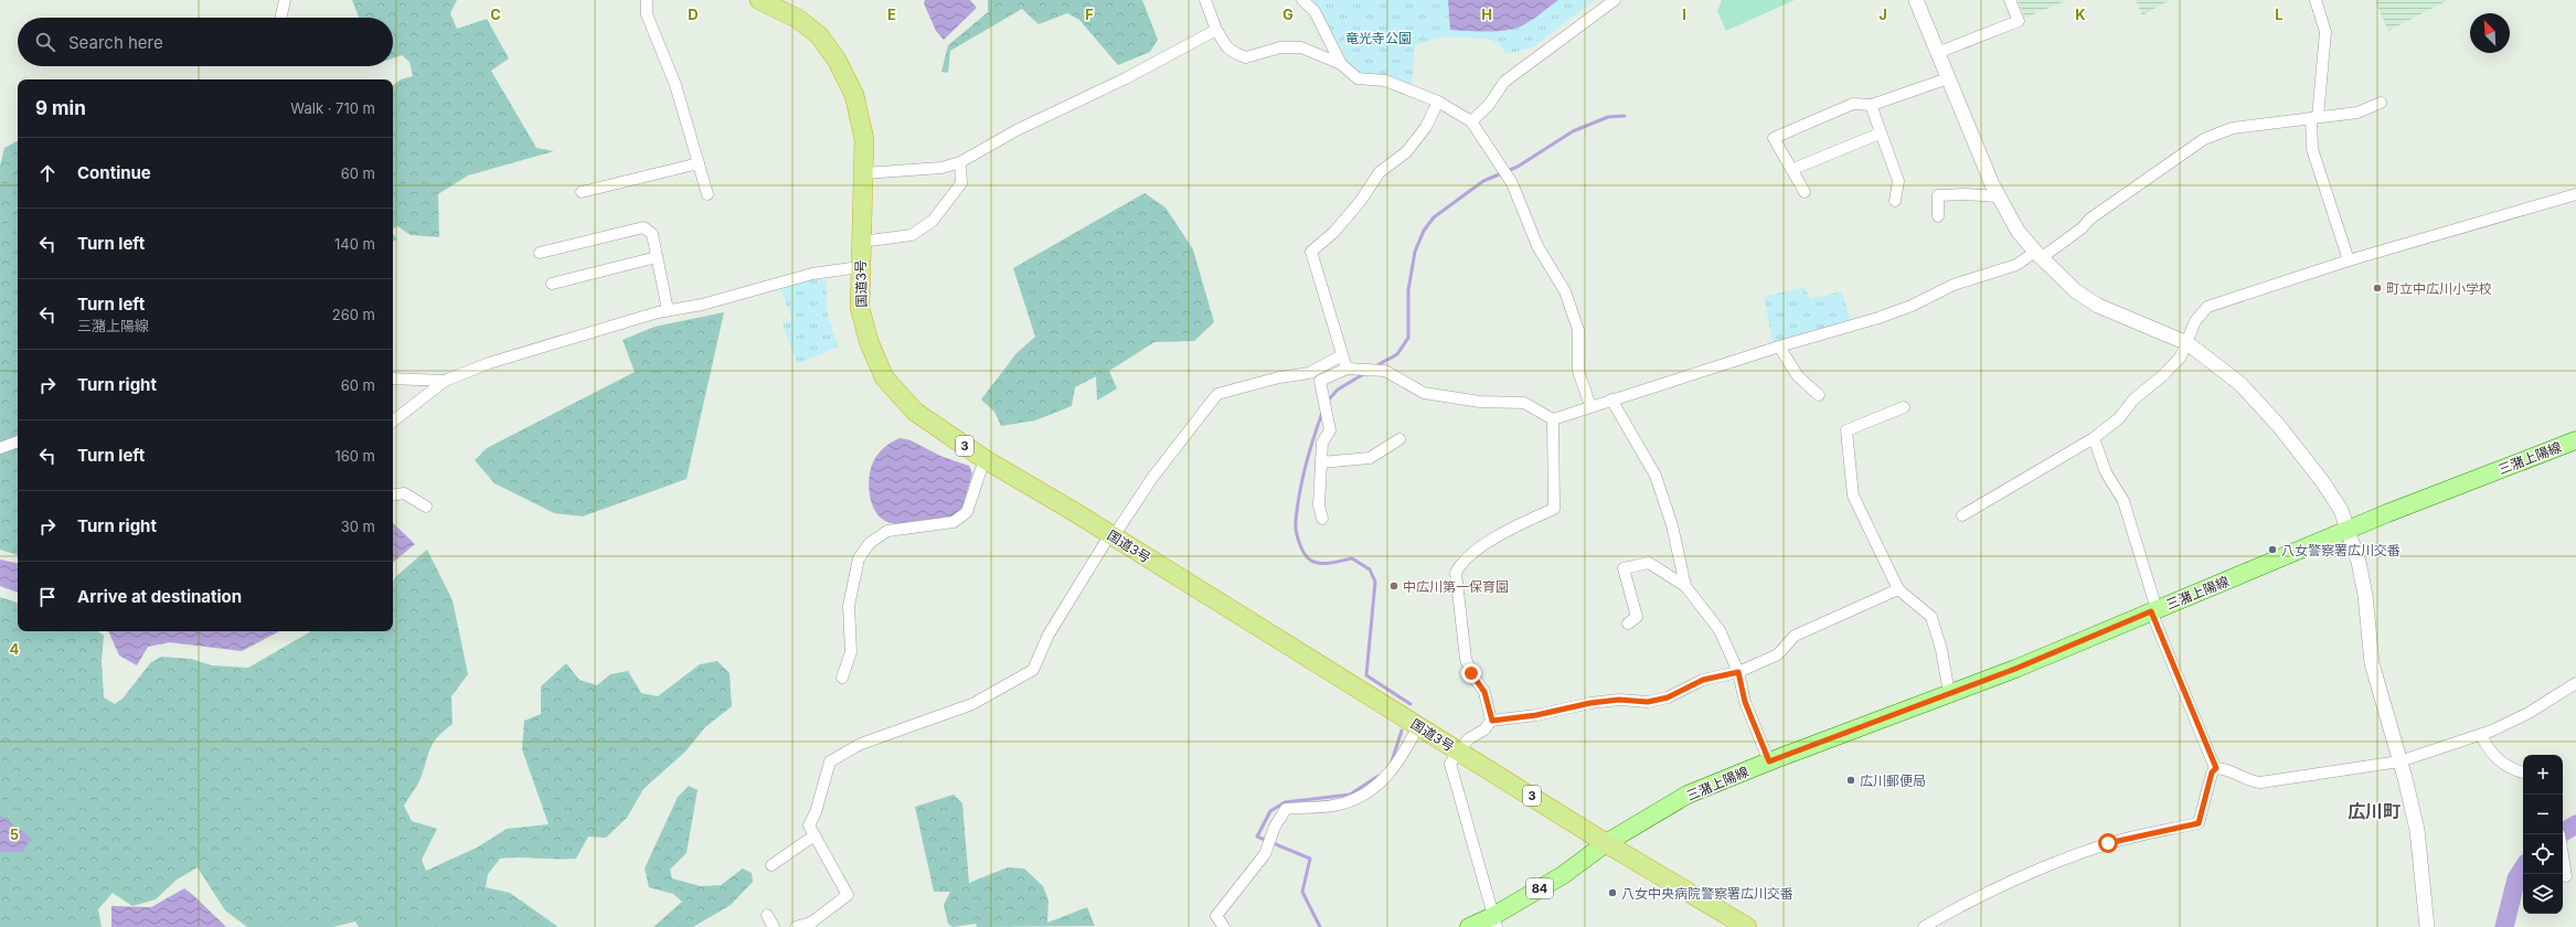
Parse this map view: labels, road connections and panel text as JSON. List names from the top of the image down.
{
  "streets": {
    "highway": ["国道3号", "3"],
    "main road": ["三潴上陽線", "84"]
  },
  "crossings": [
    ["国道3号", "三潴上陽線"]
  ],
  "districts": ["広川町"],
  "parks": ["竜光寺公園"],
  "places": [
    "町立中広川小学校",
    "八女警察署広川交番",
    "中広川第一保育園",
    "広川郵便局",
    "八女中央病院警察署広川交番"
  ],
  "north": "top left",
  "page": {
    "search": "Search here",
    "heading": ["9 min", "Walk · 710 m"],
    "list": [
      ["Continue", "60 m"],
      ["Turn left", "140 m"],
      ["Turn left", "三潴上陽線", "260 m"],
      ["Turn right", "60 m"],
      ["Turn left", "160 m"],
      ["Turn right", "30 m"],
      "Arrive at destination"
    ],
    "map_buttons": ["+", "−"]
  },
  "grid": {
    "columns": [
      "C",
      "D",
      "E",
      "F",
      "G",
      "H",
      "I",
      "J",
      "K",
      "L"
    ],
    "rows": ["4", "5"]
  }
}
